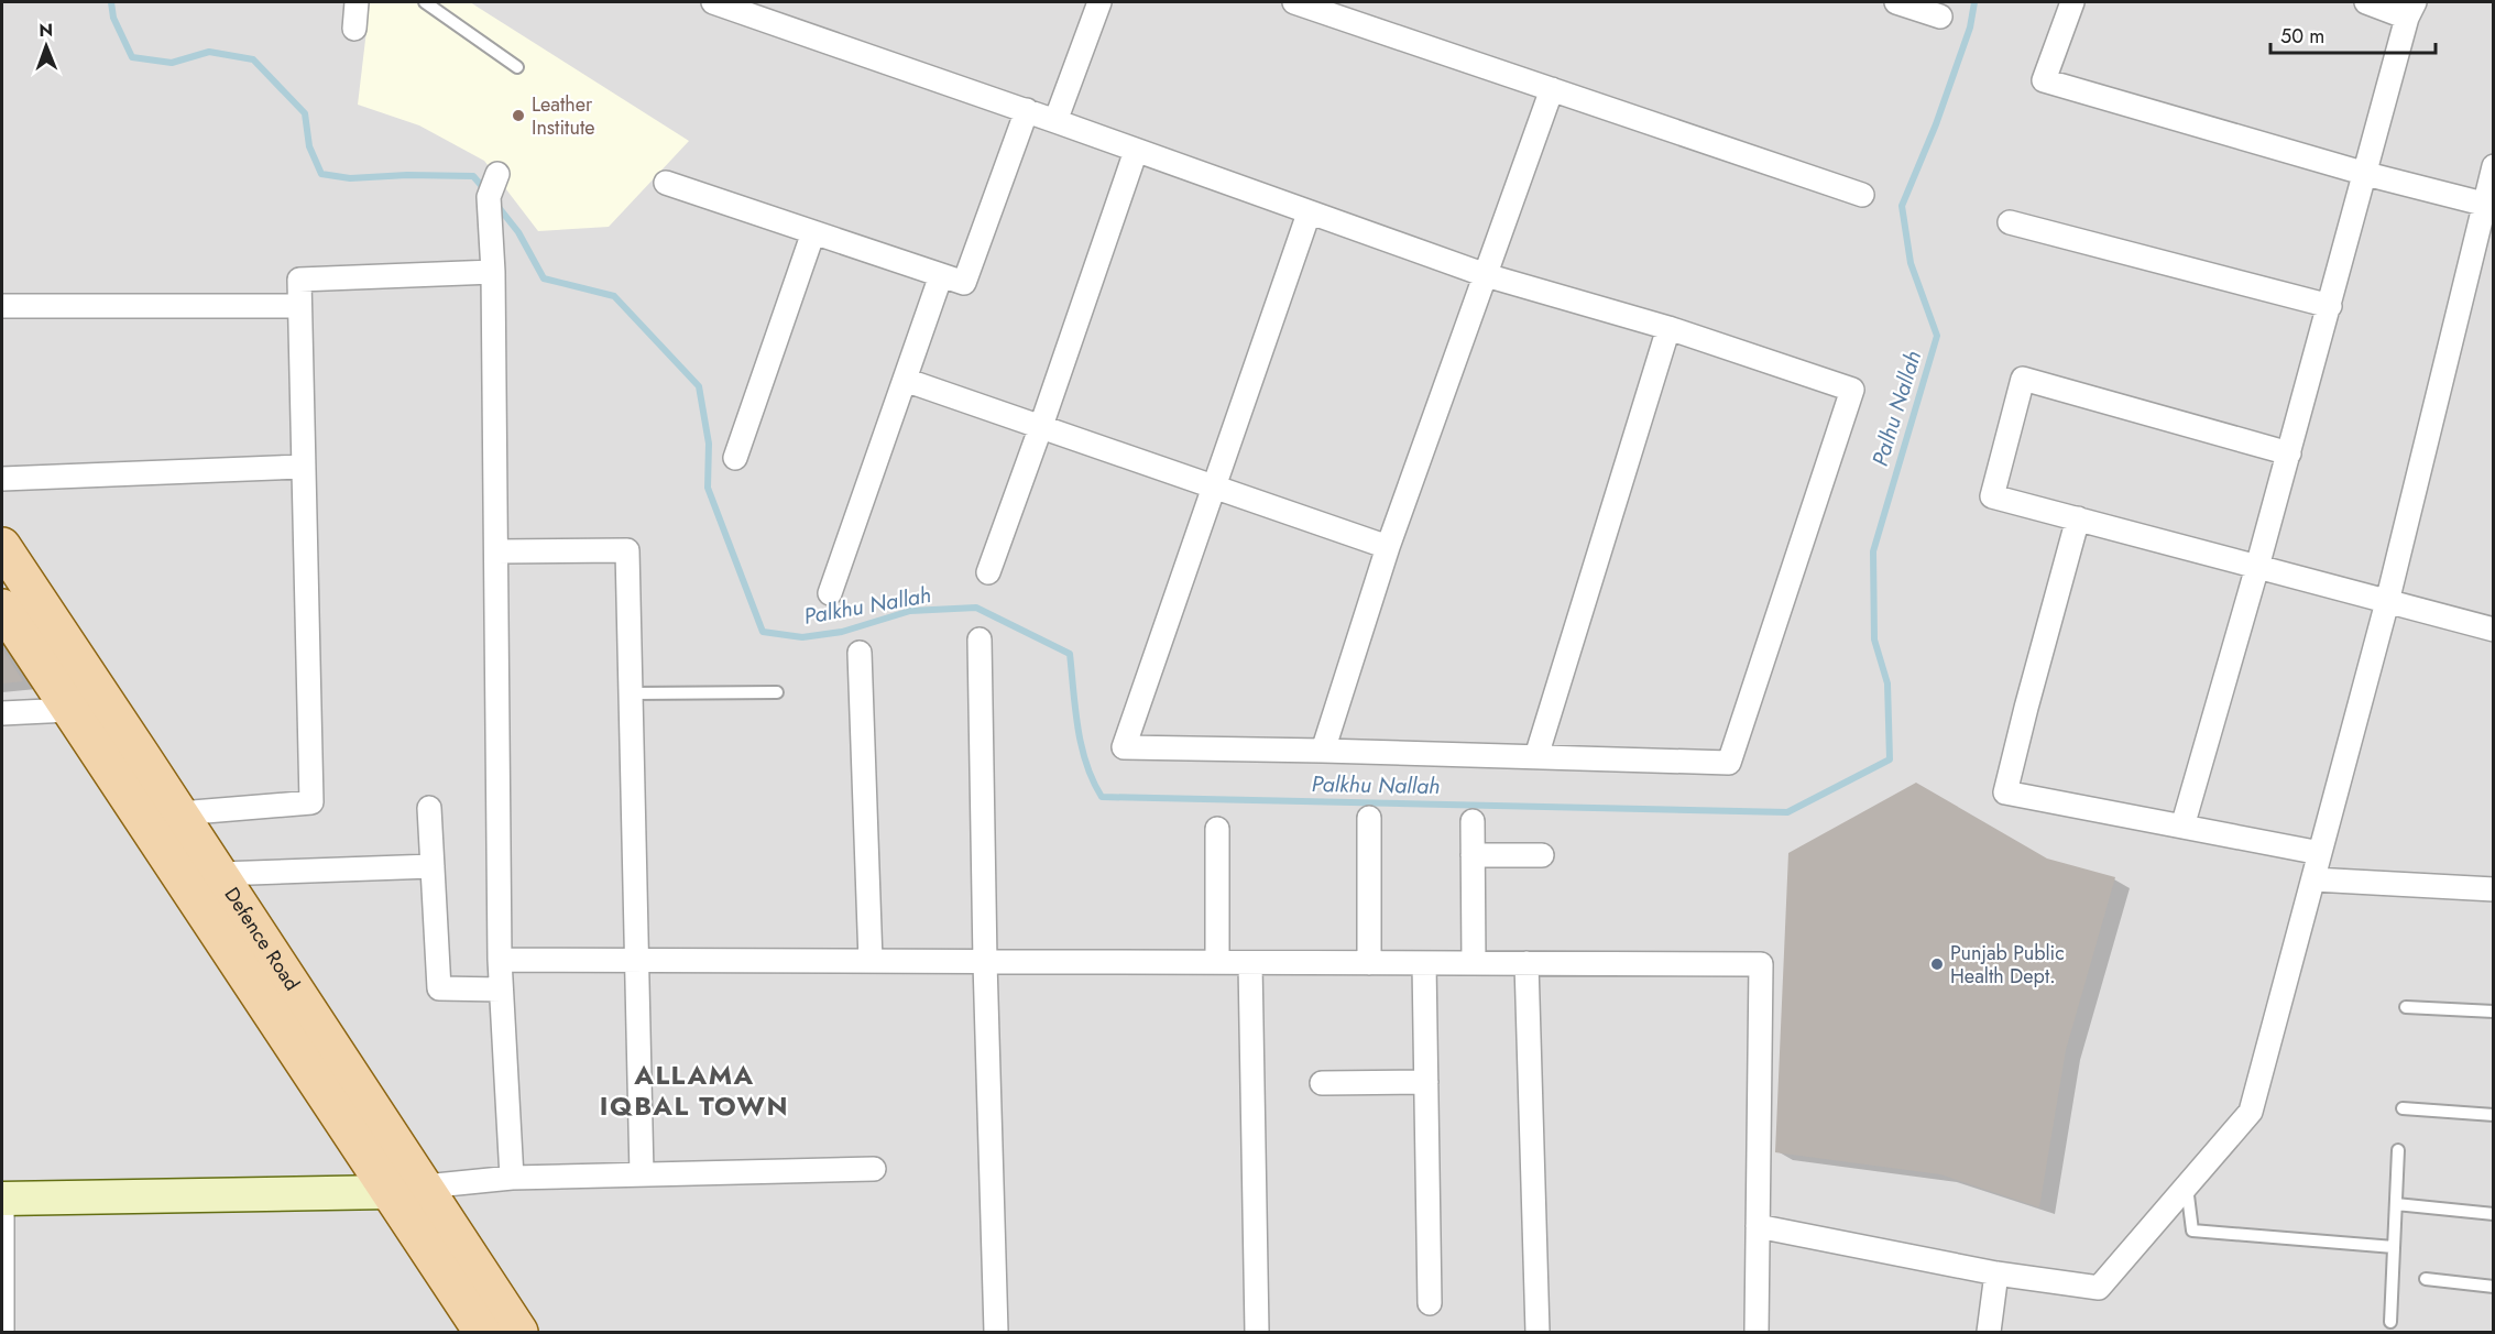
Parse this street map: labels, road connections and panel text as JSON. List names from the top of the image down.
{
  "streets": {
    "main road": ["Defence Road"]
  },
  "districts": ["ALLAMA IQBAL TOWN"],
  "water": ["Palhu Nallah", "Palkhu Nallah"],
  "places": ["Leather Institute", "Punjab Public Health Dept."],
  "scale_bar": "50 m",
  "north": "top"
}
